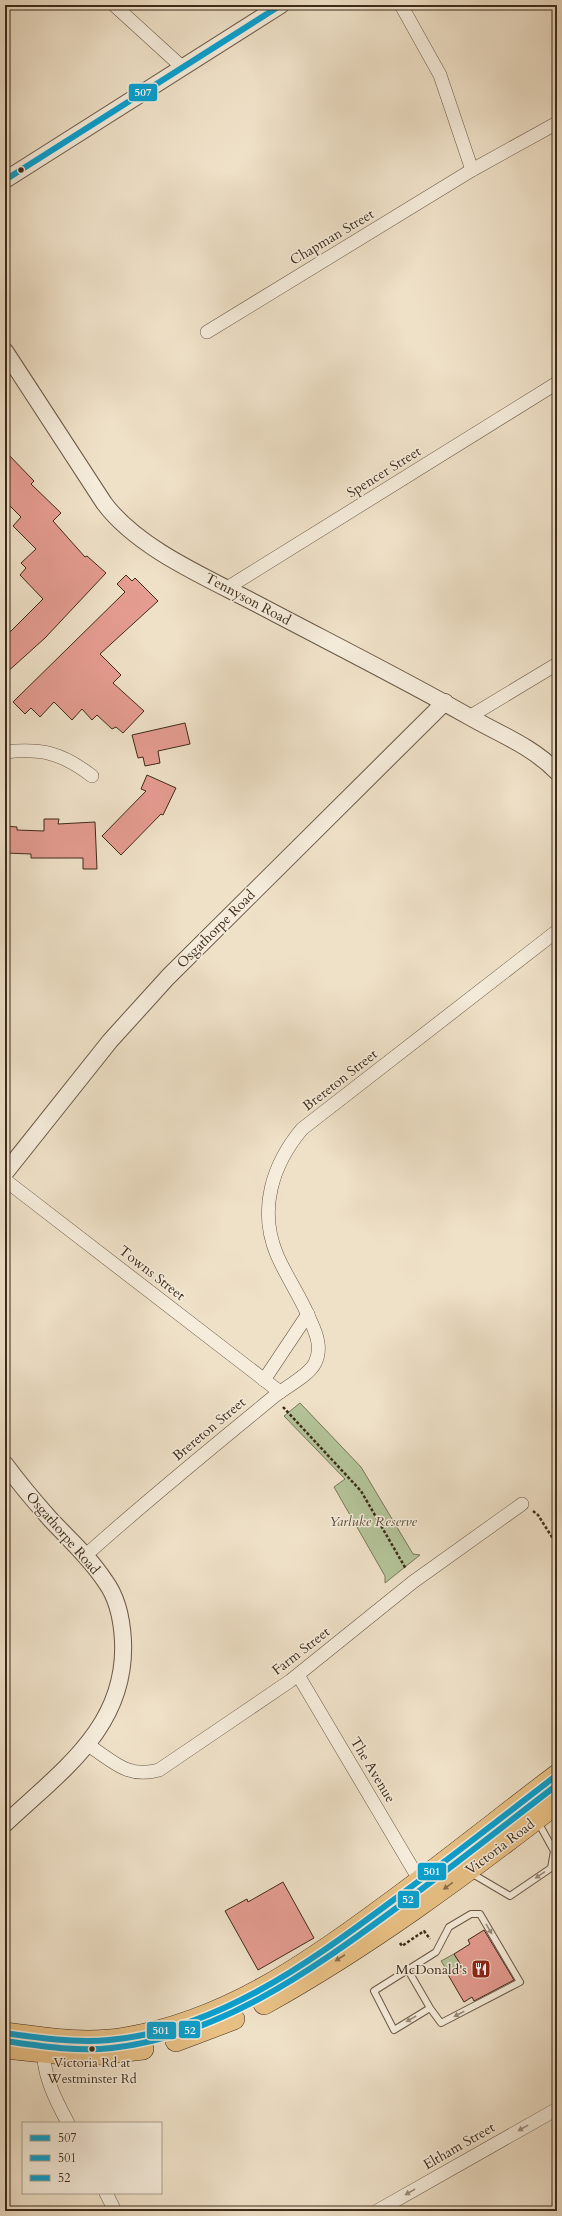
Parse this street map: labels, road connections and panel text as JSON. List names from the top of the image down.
{
  "streets": {
    "highway": ["Victoria Road"],
    "street": [
      "Chapman Street",
      "Spencer Street",
      "Tennyson Road",
      "Osgathorpe Road",
      "Brereton Street",
      "Towns Street",
      "Farm Street",
      "The Avenue",
      "Eltham Street"
    ]
  },
  "crossings": [
    ["Spencer Street", "Tennyson Road"],
    ["Tennyson Road", "Osgathorpe Road"],
    ["Osgathorpe Road", "Brereton Street"],
    ["Osgathorpe Road", "Farm Street"],
    ["Brereton Street", "Towns Street"],
    ["Farm Street", "The Avenue"],
    ["The Avenue", "Victoria Road"]
  ],
  "one_way": ["Eltham Street"],
  "parks": ["Yarluke Reserve"],
  "places": {
    "restaurant": ["McDonald's"],
    "other": ["Victoria Rd at Westminster Rd"]
  },
  "lines": ["transit line 507", "transit line 501", "transit line 52"],
  "legend": ["507", "501", "52"]
}
